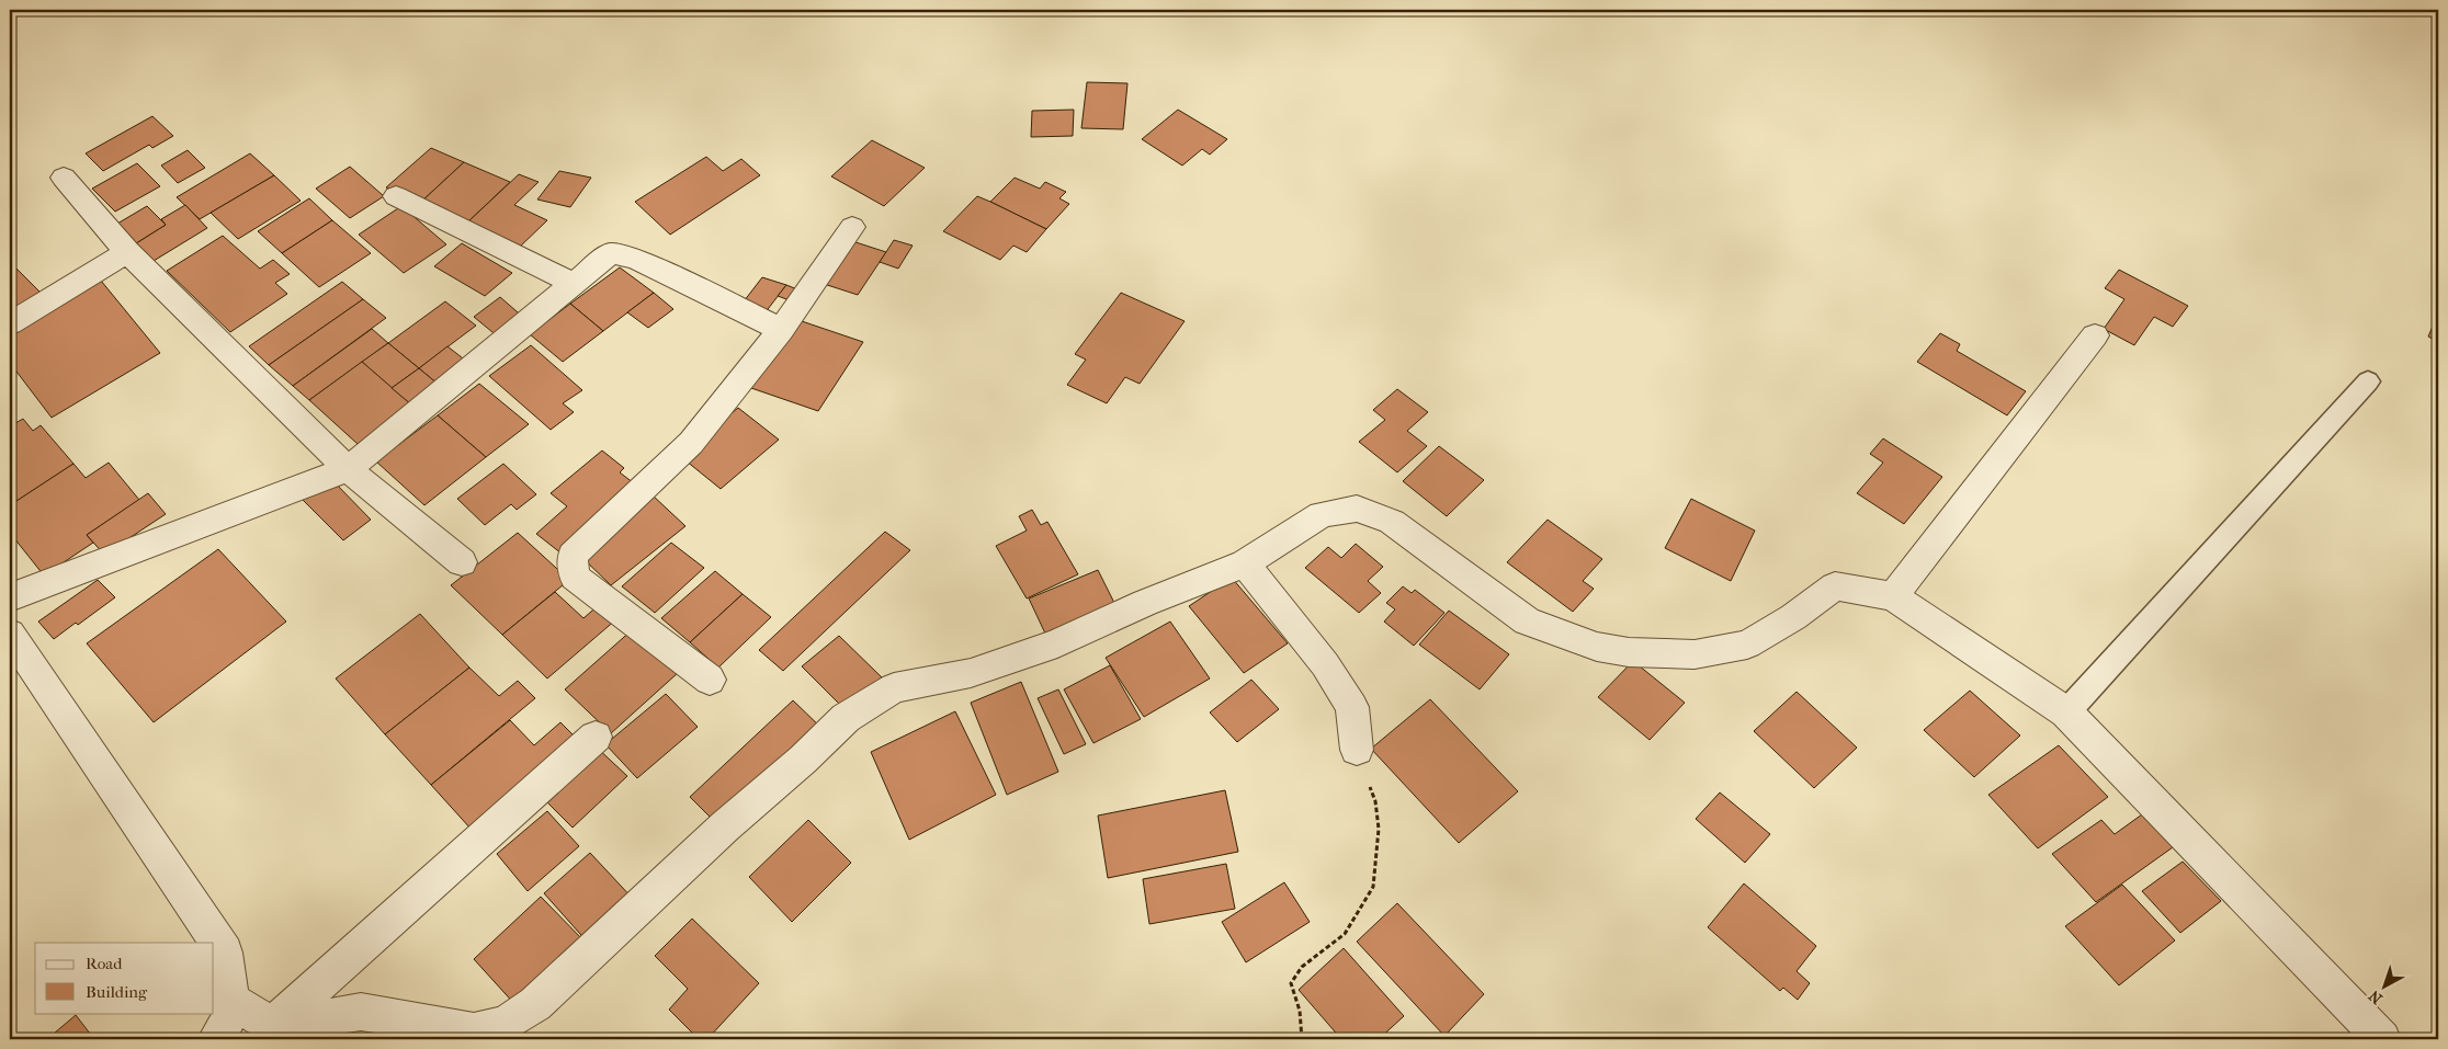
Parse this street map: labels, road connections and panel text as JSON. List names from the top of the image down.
{
  "legend": ["Road", "Building"],
  "north": "bottom left"
}
